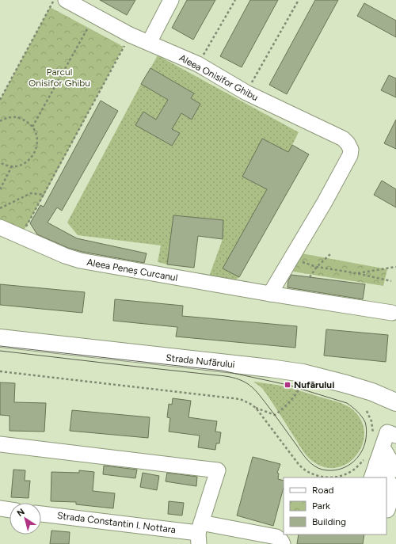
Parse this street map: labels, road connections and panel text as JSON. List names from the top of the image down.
{
  "streets": {
    "main road": ["Strada Nufărului"],
    "street": ["Aleea Onisifor Ghibu", "Aleea Peneș Curcanul", "Strada Constantin I. Nottara"]
  },
  "parks": ["Parcul Onisifor Ghibu"],
  "places": {
    "transit": ["Nufărului"]
  },
  "legend": ["Road", "Park", "Building"],
  "north": "top left"
}
